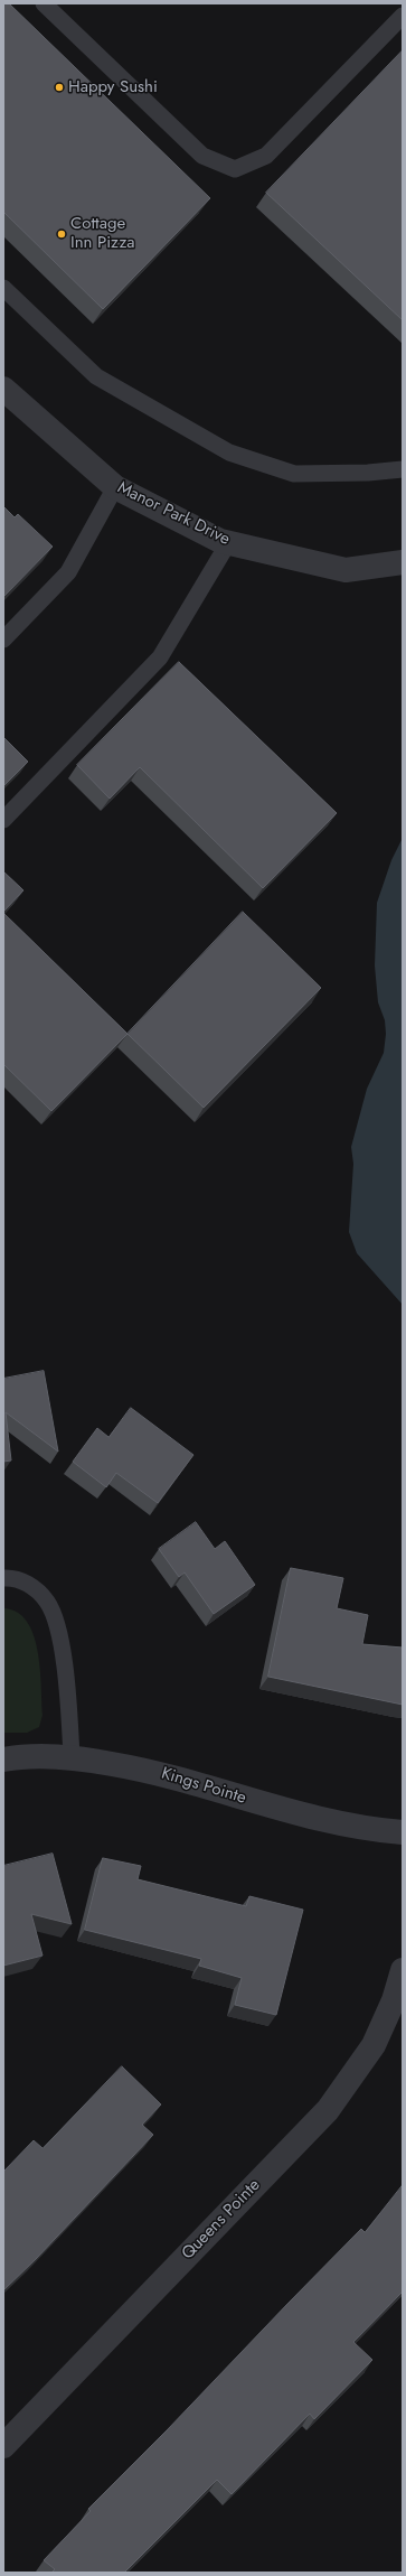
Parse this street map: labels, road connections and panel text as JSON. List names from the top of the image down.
{
  "streets": {
    "street": ["Manor Park Drive", "Kings Pointe", "Queens Pointe"]
  },
  "places": ["Happy Sushi", "Cottage Inn Pizza"]
}
